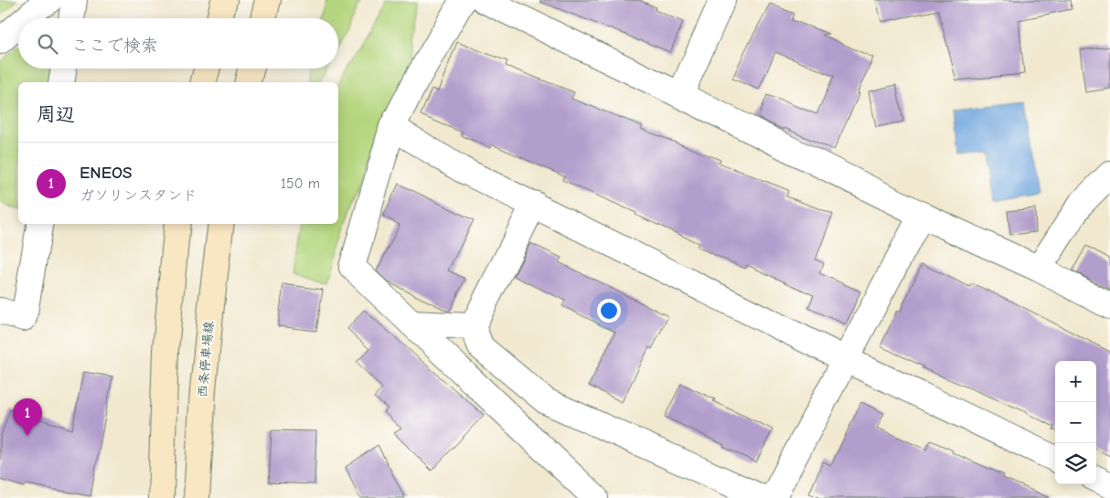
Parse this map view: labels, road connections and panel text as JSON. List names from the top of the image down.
{
  "streets": {
    "main road": ["西条停車場線"]
  },
  "page": {
    "search": "ここで検索",
    "heading": "周辺",
    "list": [
      {
        "mark": "1",
        "name": "ENEOS",
        "note": "ガソリンスタンド",
        "value": "150 m"
      }
    ],
    "map_buttons": ["+", "−"],
    "pins": "1"
  }
}
